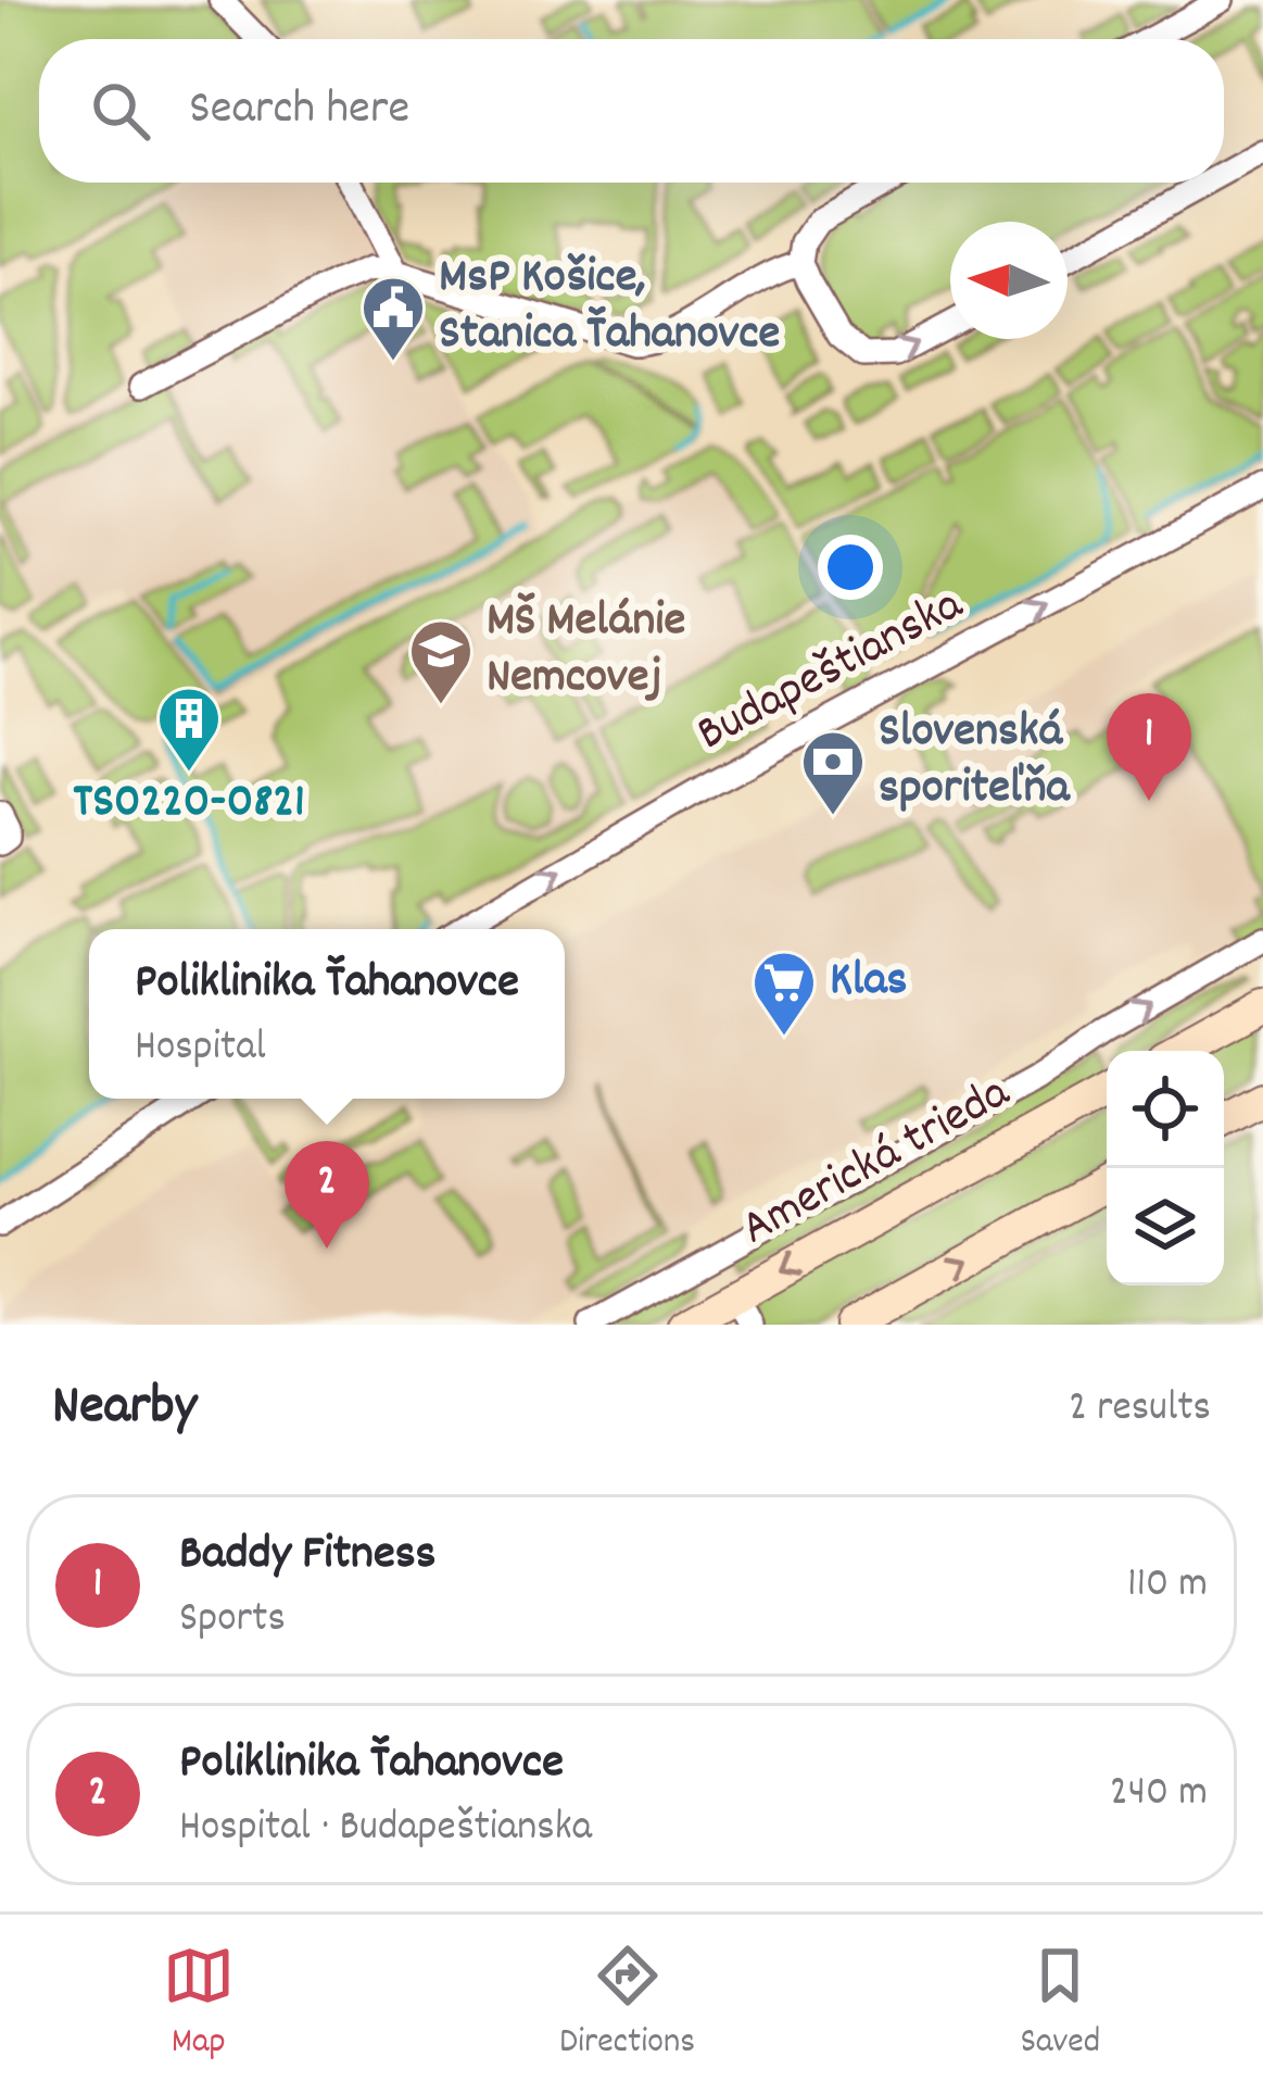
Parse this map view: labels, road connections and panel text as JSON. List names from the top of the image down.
{
  "streets": {
    "street": ["Budapeštianska", "Americká trieda"]
  },
  "one_way": ["Budapeštianska"],
  "places": {
    "public building": ["MsP Košice, Stanica Ťahanovce"],
    "school or university": ["MŠ Melánie Nemcovej"],
    "building": ["TS0220-0821"],
    "bank": ["Slovenská sporiteľňa"],
    "supermarket": ["Klas"]
  },
  "north": "left",
  "page": {
    "search": "Search here",
    "pins": ["1", "2"],
    "popup": ["Poliklinika Ťahanovce", "Hospital"],
    "heading": ["Nearby", "2 results"],
    "list": [
      {
        "mark": "1",
        "name": "Baddy Fitness",
        "note": "Sports",
        "value": "110 m"
      },
      {
        "mark": "2",
        "name": "Poliklinika Ťahanovce",
        "note": "Hospital · Budapeštianska",
        "value": "240 m"
      }
    ],
    "nav": ["Map", "Directions", "Saved"]
  }
}
